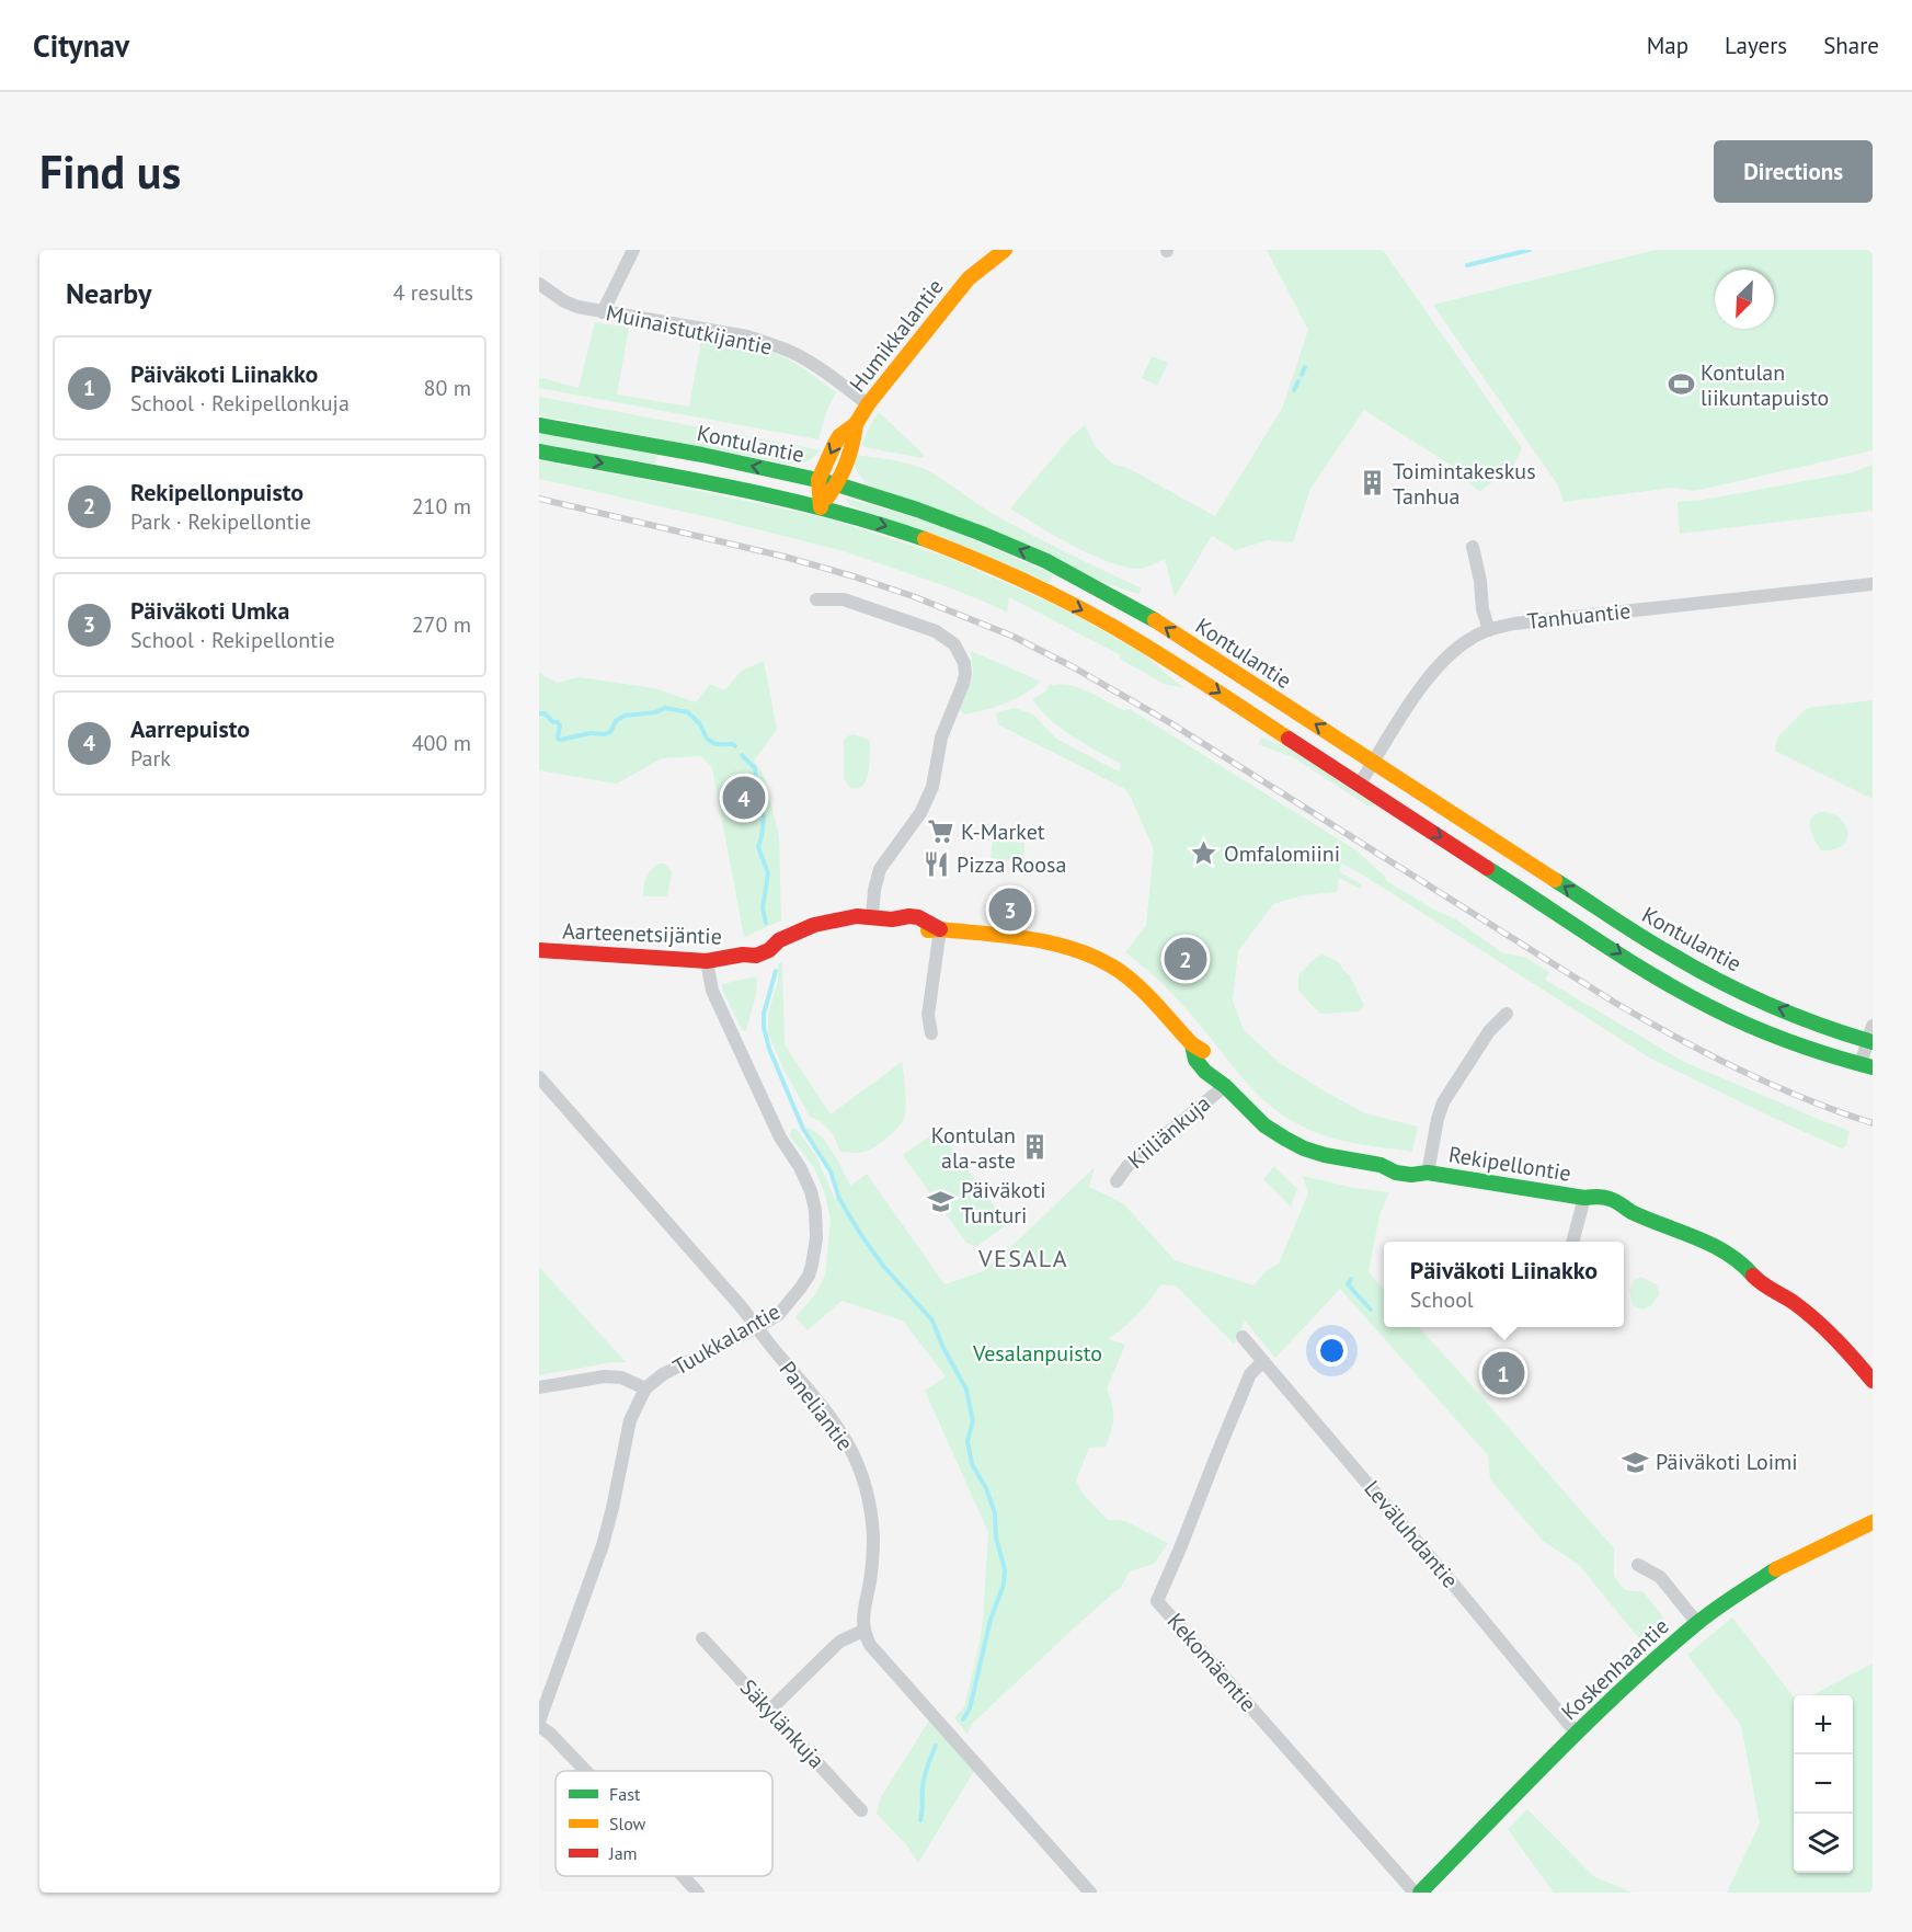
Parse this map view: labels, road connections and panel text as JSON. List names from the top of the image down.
{
  "streets": {
    "main road": [
      "Humikkalantie",
      "Kontulantie",
      "Aarteenetsijäntie",
      "Rekipellontie",
      "Koskenhaantie"
    ],
    "street": [
      "Muinaistutkijantie",
      "Tanhuantie",
      "Kiiliänkuja",
      "Tuukkalantie",
      "Paneliantie",
      "Leväluhdantie",
      "Kekomäentie",
      "Säkylänkuja"
    ]
  },
  "crossings": [
    ["Muinaistutkijantie", "Humikkalantie"],
    ["Humikkalantie", "Kontulantie"],
    ["Kontulantie", "Tanhuantie"],
    ["Aarteenetsijäntie", "Rekipellontie"],
    ["Aarteenetsijäntie", "Tuukkalantie"],
    ["Kiiliänkuja", "Rekipellontie"],
    ["Tuukkalantie", "Paneliantie"],
    ["Leväluhdantie", "Kekomäentie"],
    ["Leväluhdantie", "Koskenhaantie"]
  ],
  "districts": ["VESALA"],
  "parks": ["Vesalanpuisto"],
  "places": {
    "sports": ["Kontulan liikuntapuisto"],
    "building": ["Toimintakeskus Tanhua", "Kontulan ala-aste"],
    "supermarket": ["K-Market"],
    "place": ["Omfalomiini"],
    "restaurant": ["Pizza Roosa"],
    "school or university": ["Päiväkoti Tunturi", "Päiväkoti Loimi"]
  },
  "legend": ["Fast", "Slow", "Jam"],
  "north": "bottom left",
  "page": {
    "header": "Citynav",
    "nav": ["Map", "Layers", "Share"],
    "buttons": "Directions",
    "title": "Find us",
    "heading": ["Nearby", "4 results"],
    "list": [
      {
        "mark": "1",
        "name": "Päiväkoti Liinakko",
        "note": "School · Rekipellonkuja",
        "value": "80 m"
      },
      {
        "mark": "2",
        "name": "Rekipellonpuisto",
        "note": "Park · Rekipellontie",
        "value": "210 m"
      },
      {
        "mark": "3",
        "name": "Päiväkoti Umka",
        "note": "School · Rekipellontie",
        "value": "270 m"
      },
      {
        "mark": "4",
        "name": "Aarrepuisto",
        "note": "Park",
        "value": "400 m"
      }
    ],
    "pins": [
      "4",
      "3",
      "2",
      "1"
    ],
    "popup": ["Päiväkoti Liinakko", "School"],
    "map_buttons": ["+", "−"]
  }
}
